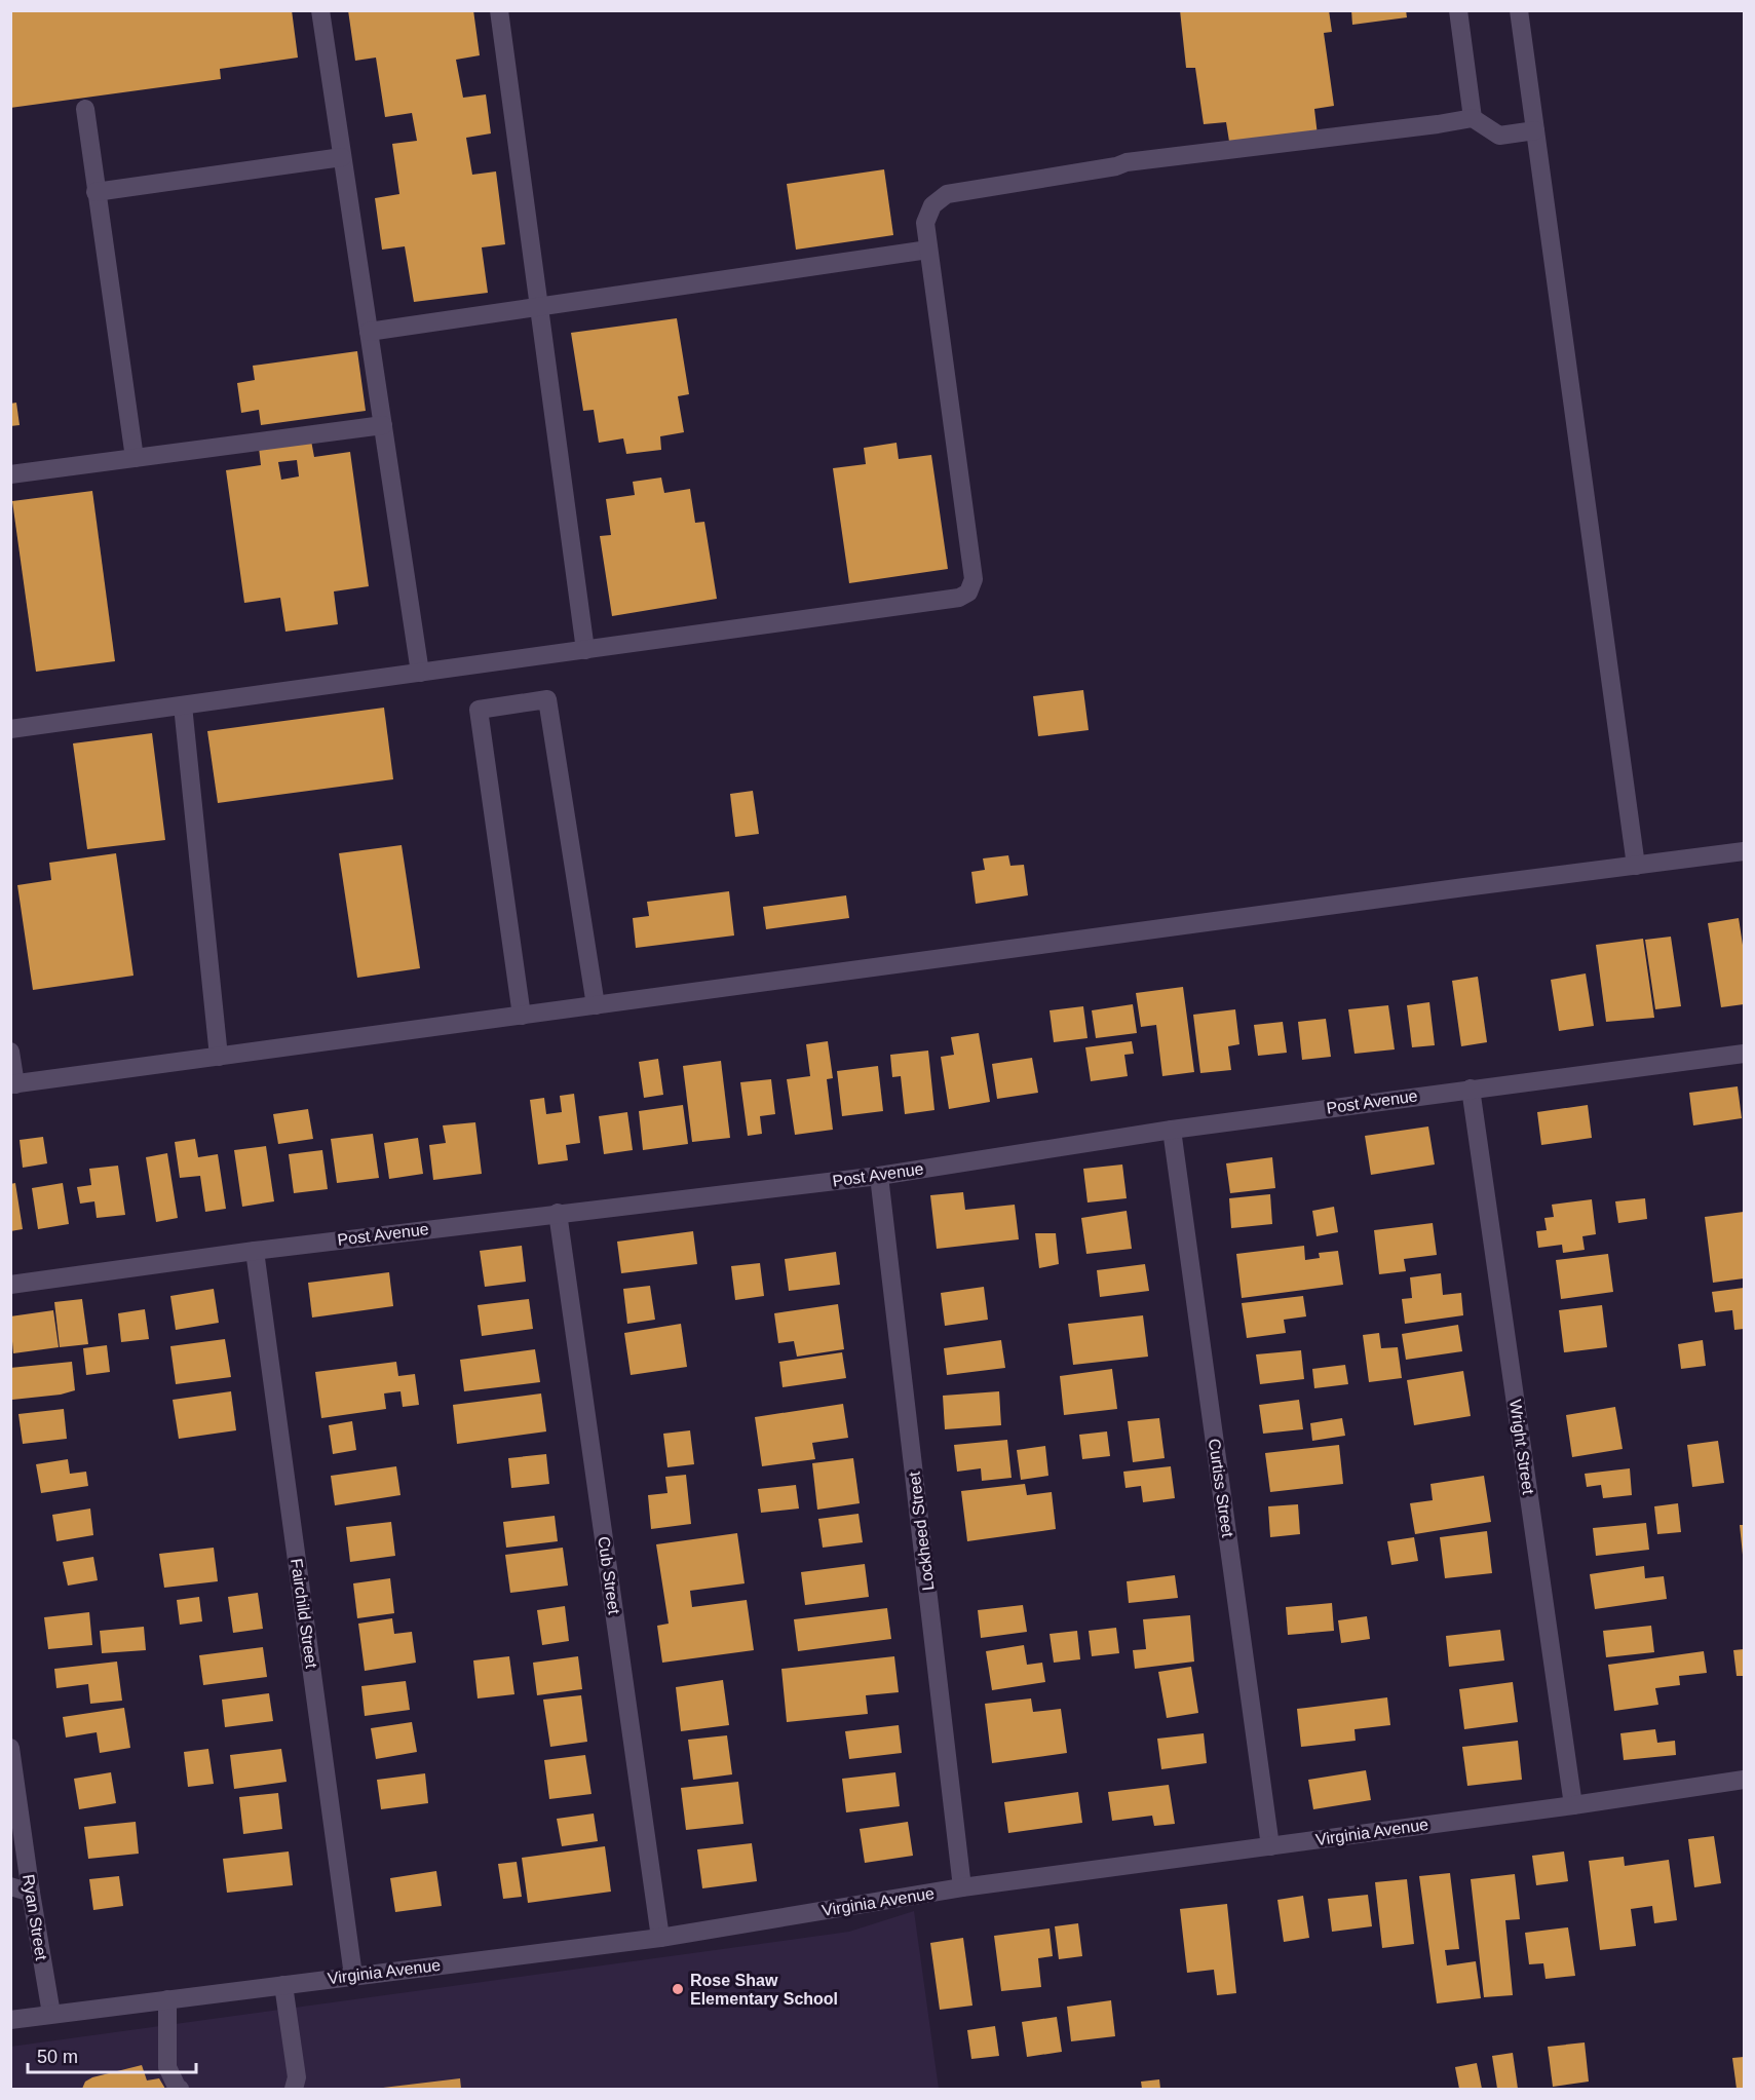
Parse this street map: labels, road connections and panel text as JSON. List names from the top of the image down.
{
  "streets": {
    "street": [
      "Post Avenue",
      "Wright Street",
      "Curtiss Street",
      "Lockheed Street",
      "Cub Street",
      "Fairchild Street",
      "Virginia Avenue",
      "Ryan Street"
    ]
  },
  "crossings": [
    ["Post Avenue", "Wright Street"],
    ["Post Avenue", "Curtiss Street"],
    ["Post Avenue", "Lockheed Street"],
    ["Post Avenue", "Cub Street"],
    ["Post Avenue", "Fairchild Street"],
    ["Wright Street", "Virginia Avenue"],
    ["Curtiss Street", "Virginia Avenue"],
    ["Lockheed Street", "Virginia Avenue"],
    ["Cub Street", "Virginia Avenue"],
    ["Fairchild Street", "Virginia Avenue"],
    ["Virginia Avenue", "Ryan Street"]
  ],
  "places": ["Rose Shaw Elementary School"],
  "scale_bar": "50 m"
}
